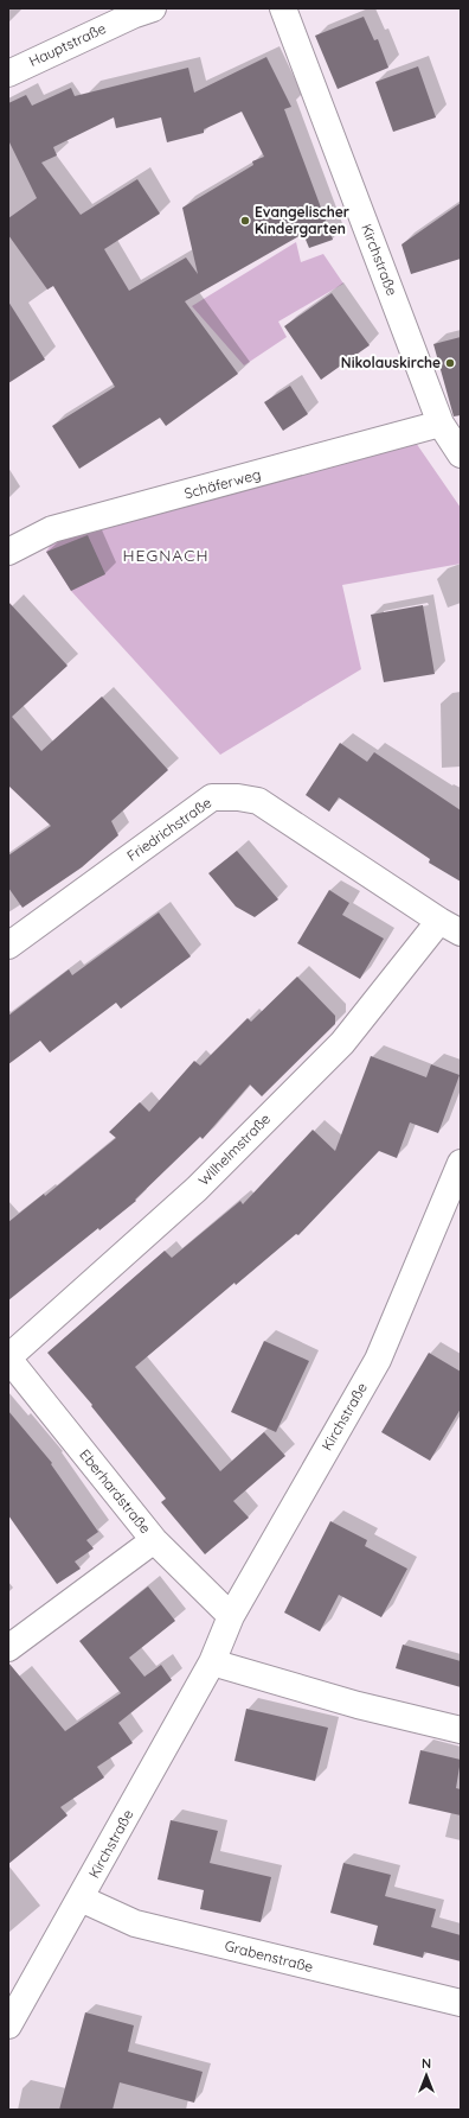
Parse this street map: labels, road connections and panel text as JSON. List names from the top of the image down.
{
  "streets": {
    "street": [
      "Hauptstraße",
      "Kirchstraße",
      "Schäferweg",
      "Friedrichstraße",
      "Wilhelmstraße",
      "Eberhardstraße",
      "Grabenstraße"
    ]
  },
  "crossings": [
    ["Kirchstraße", "Schäferweg"],
    ["Kirchstraße", "Eberhardstraße"],
    ["Kirchstraße", "Grabenstraße"],
    ["Friedrichstraße", "Wilhelmstraße"],
    ["Wilhelmstraße", "Eberhardstraße"]
  ],
  "districts": ["HEGNACH"],
  "places": ["Evangelischer Kindergarten", "Nikolauskirche"],
  "north": "top"
}
